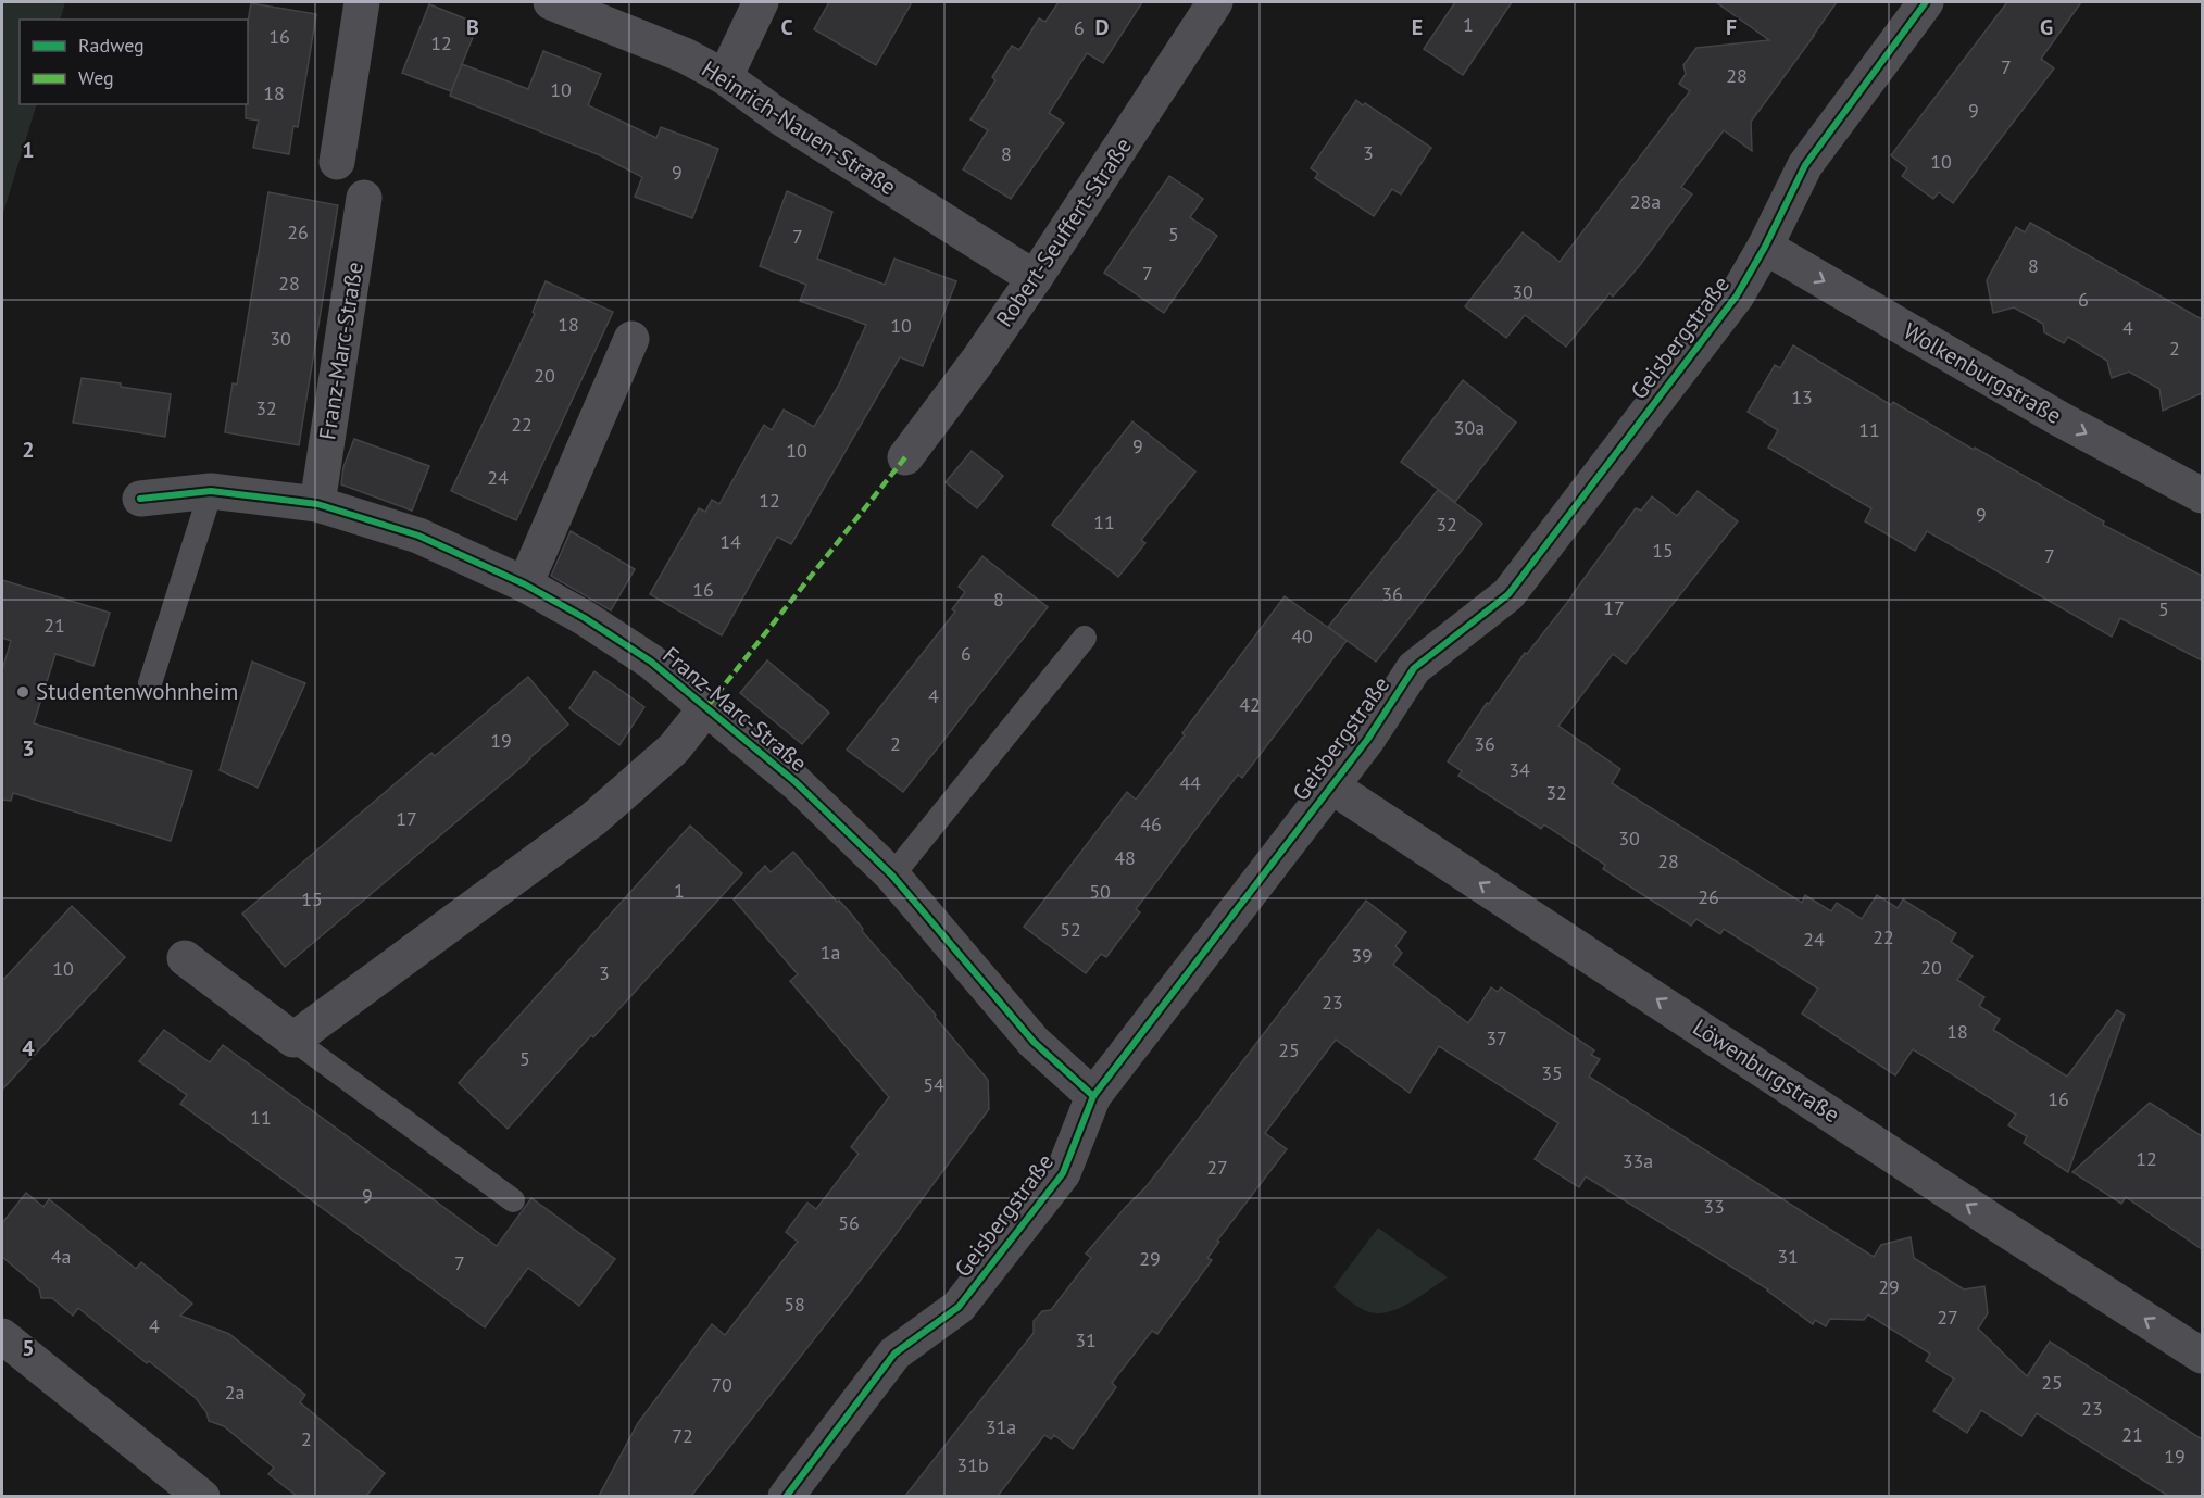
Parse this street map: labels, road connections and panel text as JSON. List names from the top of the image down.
{
  "streets": {
    "street": [
      "Heinrich-Nauen-Straße",
      "Robert-Seuffert-Straße",
      "Geisbergstraße",
      "Franz-Marc-Straße",
      "Wolkenburgstraße",
      "Löwenburgstraße"
    ]
  },
  "crossings": [
    ["Heinrich-Nauen-Straße", "Robert-Seuffert-Straße"],
    ["Geisbergstraße", "Franz-Marc-Straße"],
    ["Geisbergstraße", "Wolkenburgstraße"],
    ["Geisbergstraße", "Löwenburgstraße"]
  ],
  "one_way": ["Wolkenburgstraße", "Löwenburgstraße"],
  "places": ["Studentenwohnheim"],
  "house_numbers": [
    "1",
    "6",
    "16",
    "12",
    "7",
    "28",
    "10",
    "18",
    "9",
    "3",
    "8",
    "10",
    "9",
    "28a",
    "26",
    "5",
    "7",
    "8",
    "7",
    "28",
    "30",
    "6",
    "18",
    "10",
    "4",
    "30",
    "2",
    "20",
    "13",
    "32",
    "22",
    "30a",
    "11",
    "9",
    "10",
    "24",
    "12",
    "9",
    "11",
    "32",
    "14",
    "15",
    "7",
    "16",
    "36",
    "8",
    "17",
    "5",
    "21",
    "40",
    "6",
    "4",
    "42",
    "19",
    "2",
    "36",
    "34",
    "44",
    "32",
    "17",
    "46",
    "30",
    "48",
    "28",
    "1",
    "50",
    "26",
    "15",
    "52",
    "22",
    "24",
    "1a",
    "39",
    "20",
    "10",
    "3",
    "23",
    "18",
    "37",
    "25",
    "5",
    "35",
    "54",
    "16",
    "11",
    "12",
    "33a",
    "27",
    "9",
    "33",
    "56",
    "4a",
    "31",
    "29",
    "7",
    "29",
    "58",
    "27",
    "4",
    "31",
    "25",
    "70",
    "2a",
    "23",
    "31a",
    "21",
    "72",
    "2",
    "19",
    "31b"
  ],
  "legend": ["Radweg", "Weg"],
  "grid": {
    "columns": [
      "B",
      "C",
      "D",
      "E",
      "F",
      "G"
    ],
    "rows": [
      "1",
      "2",
      "3",
      "4",
      "5"
    ]
  }
}
